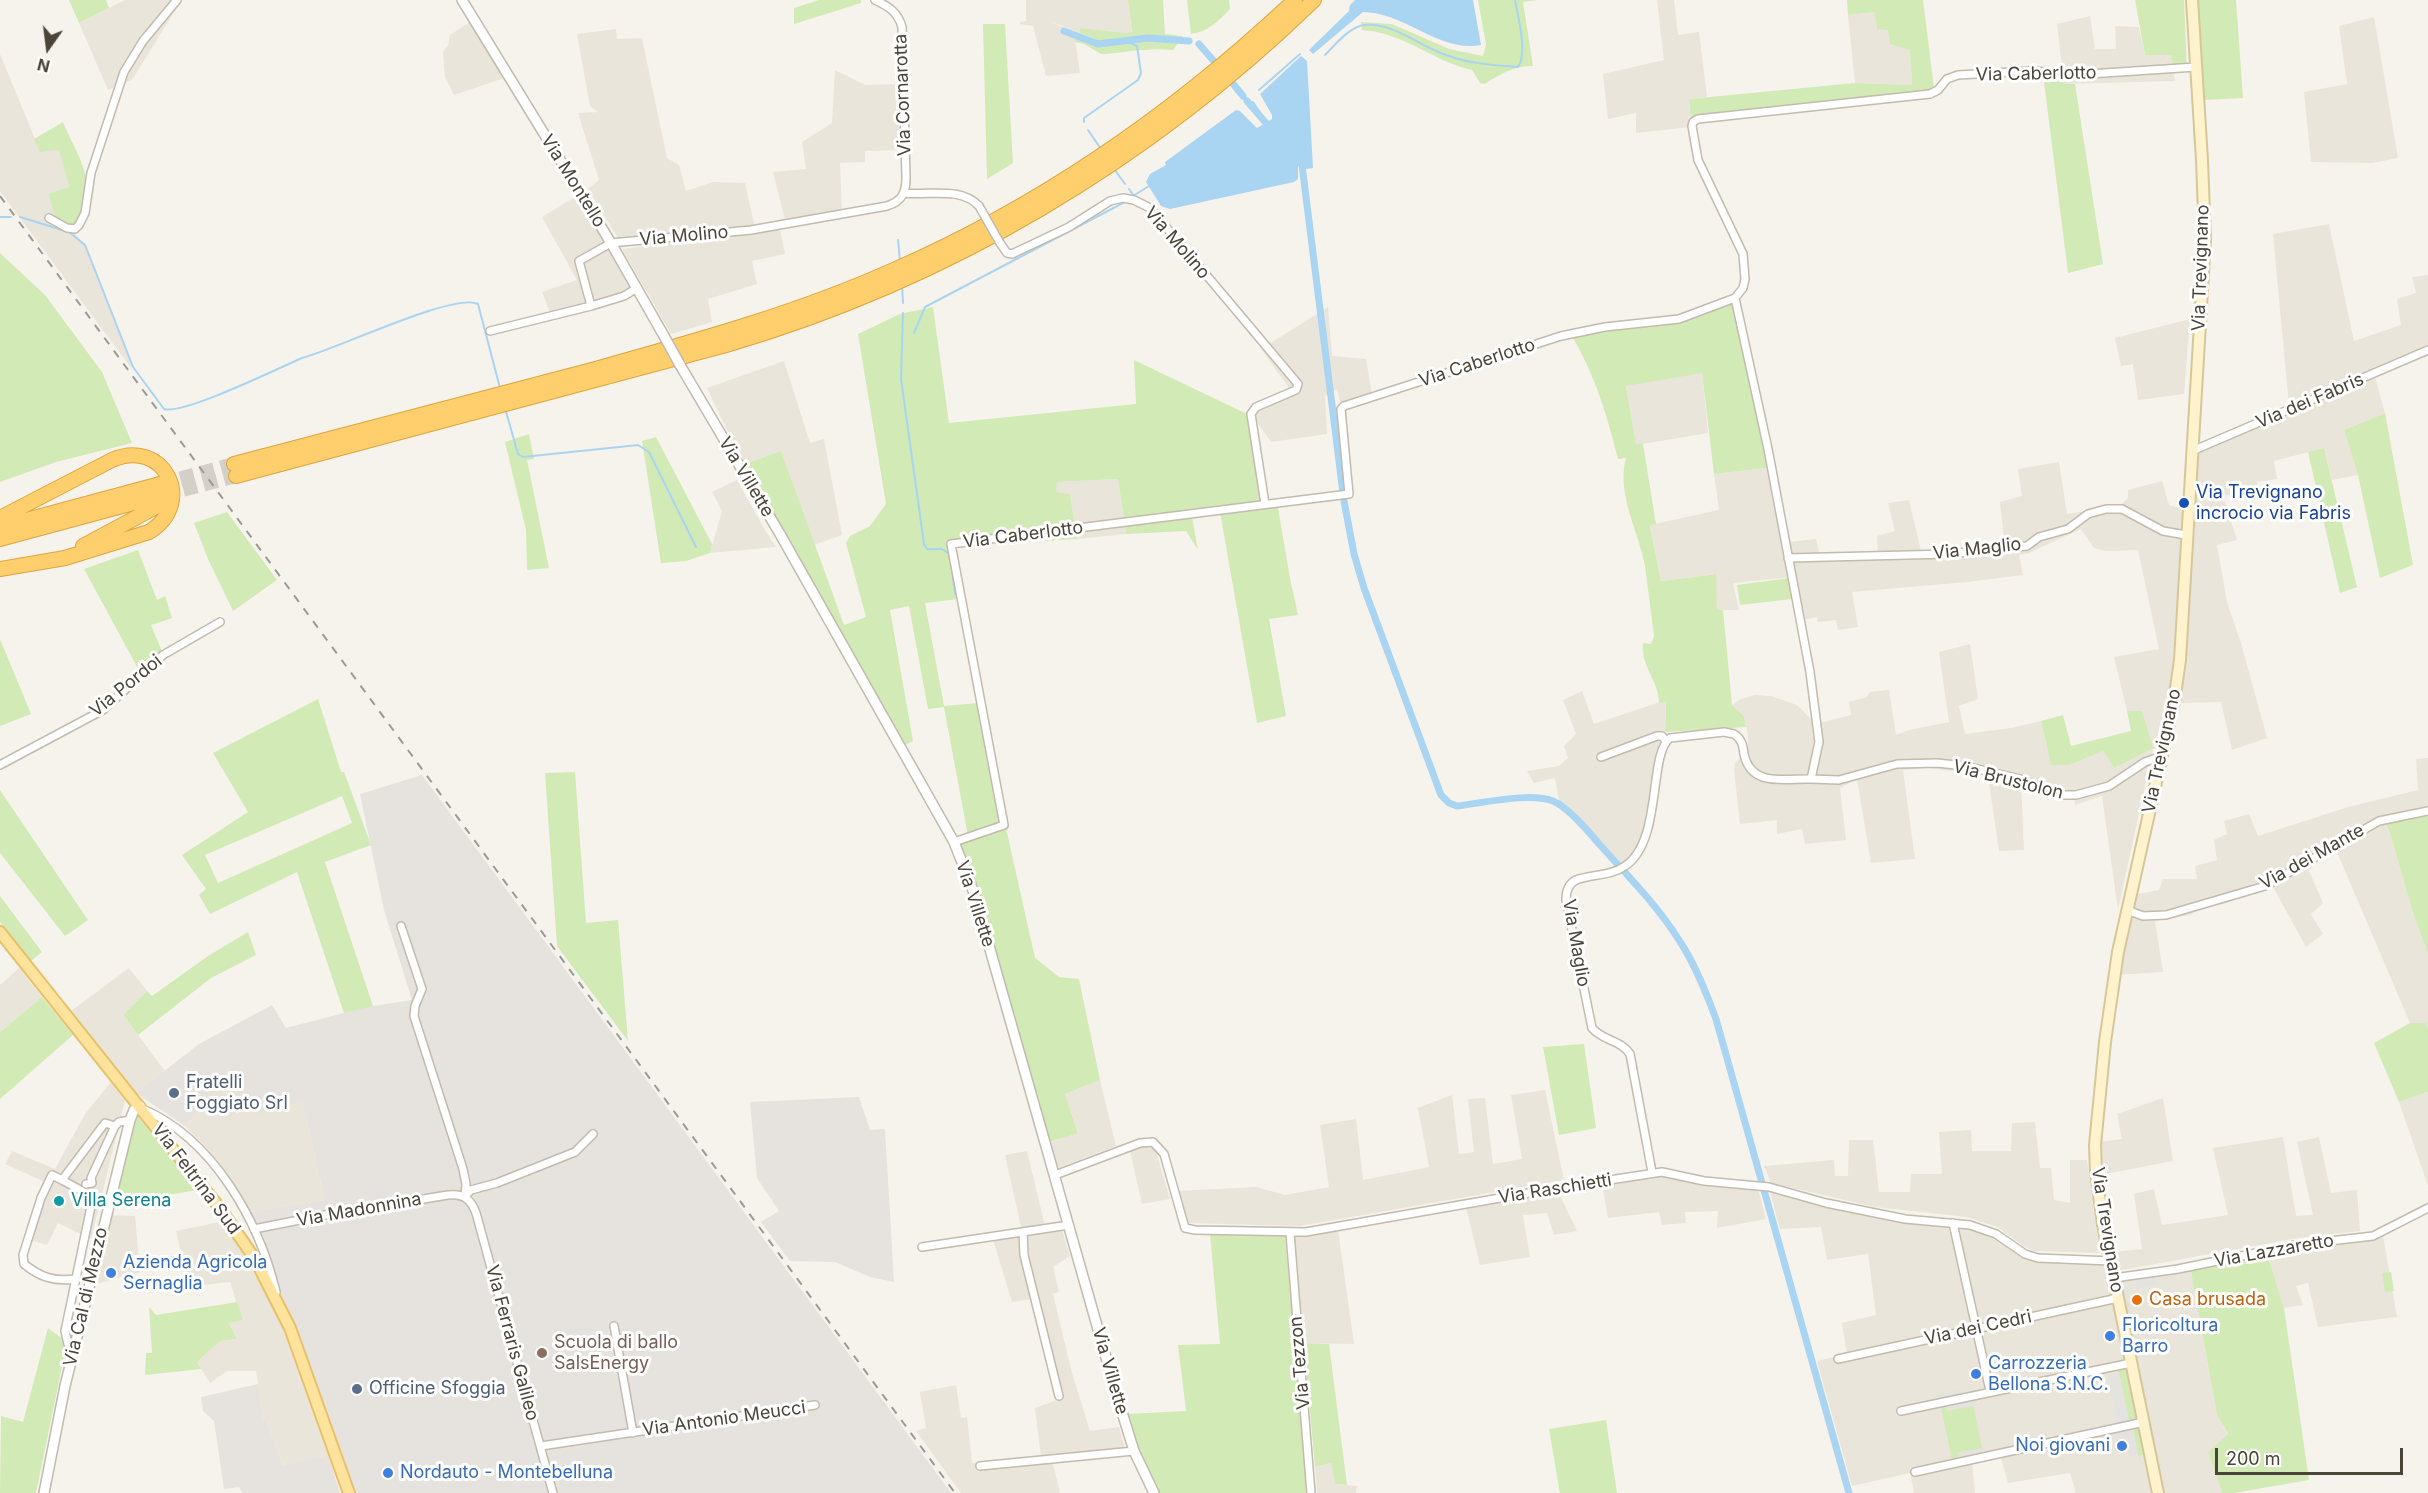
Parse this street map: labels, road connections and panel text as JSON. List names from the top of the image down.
{
  "streets": {
    "main road": ["Via Trevignano", "Via Feltrina Sud"],
    "street": [
      "Via Caberlotto",
      "Via Cornarotta",
      "Via Montello",
      "Via Molino",
      "Via dei Fabris",
      "Via Villette",
      "Via Maglio",
      "Via Pordoi",
      "Via Brustolon",
      "Via dei Mante",
      "Via Raschietti",
      "Via Madonnina",
      "Via Lazzaretto",
      "Via Cal di Mezzo",
      "Via dei Cedri",
      "Via Ferraris Galileo",
      "Via Tezzon",
      "Via Antonio Meucci"
    ]
  },
  "crossings": [
    ["Via Caberlotto", "Via Molino"],
    ["Via Caberlotto", "Via Trevignano"],
    ["Via Caberlotto", "Via Villette"],
    ["Via Cornarotta", "Via Molino"],
    ["Via Montello", "Via Molino"],
    ["Via Montello", "Via Villette"],
    ["Via Trevignano", "Via dei Fabris"],
    ["Via Trevignano", "Via Maglio"],
    ["Via Trevignano", "Via Brustolon"],
    ["Via Trevignano", "Via dei Mante"],
    ["Via Trevignano", "Via Raschietti"],
    ["Via Trevignano", "Via Lazzaretto"],
    ["Via Trevignano", "Via dei Cedri"],
    ["Via Villette", "Via Raschietti"],
    ["Via Maglio", "Via Raschietti"],
    ["Via Feltrina Sud", "Via Cal di Mezzo"],
    ["Via Raschietti", "Via Tezzon"],
    ["Via Madonnina", "Via Ferraris Galileo"],
    ["Via Ferraris Galileo", "Via Antonio Meucci"]
  ],
  "places": [
    "Via Trevignano incrocio via Fabris",
    "Fratelli Foggiato Srl",
    "Villa Serena",
    "Azienda Agricola Sernaglia",
    "Casa brusada",
    "Floricoltura Barro",
    "Scuola di ballo SalsEnergy",
    "Carrozzeria Bellona S.N.C.",
    "Officine Sfoggia",
    "Noi giovani",
    "Nordauto - Montebelluna"
  ],
  "scale_bar": "200 m",
  "north": "bottom"
}
